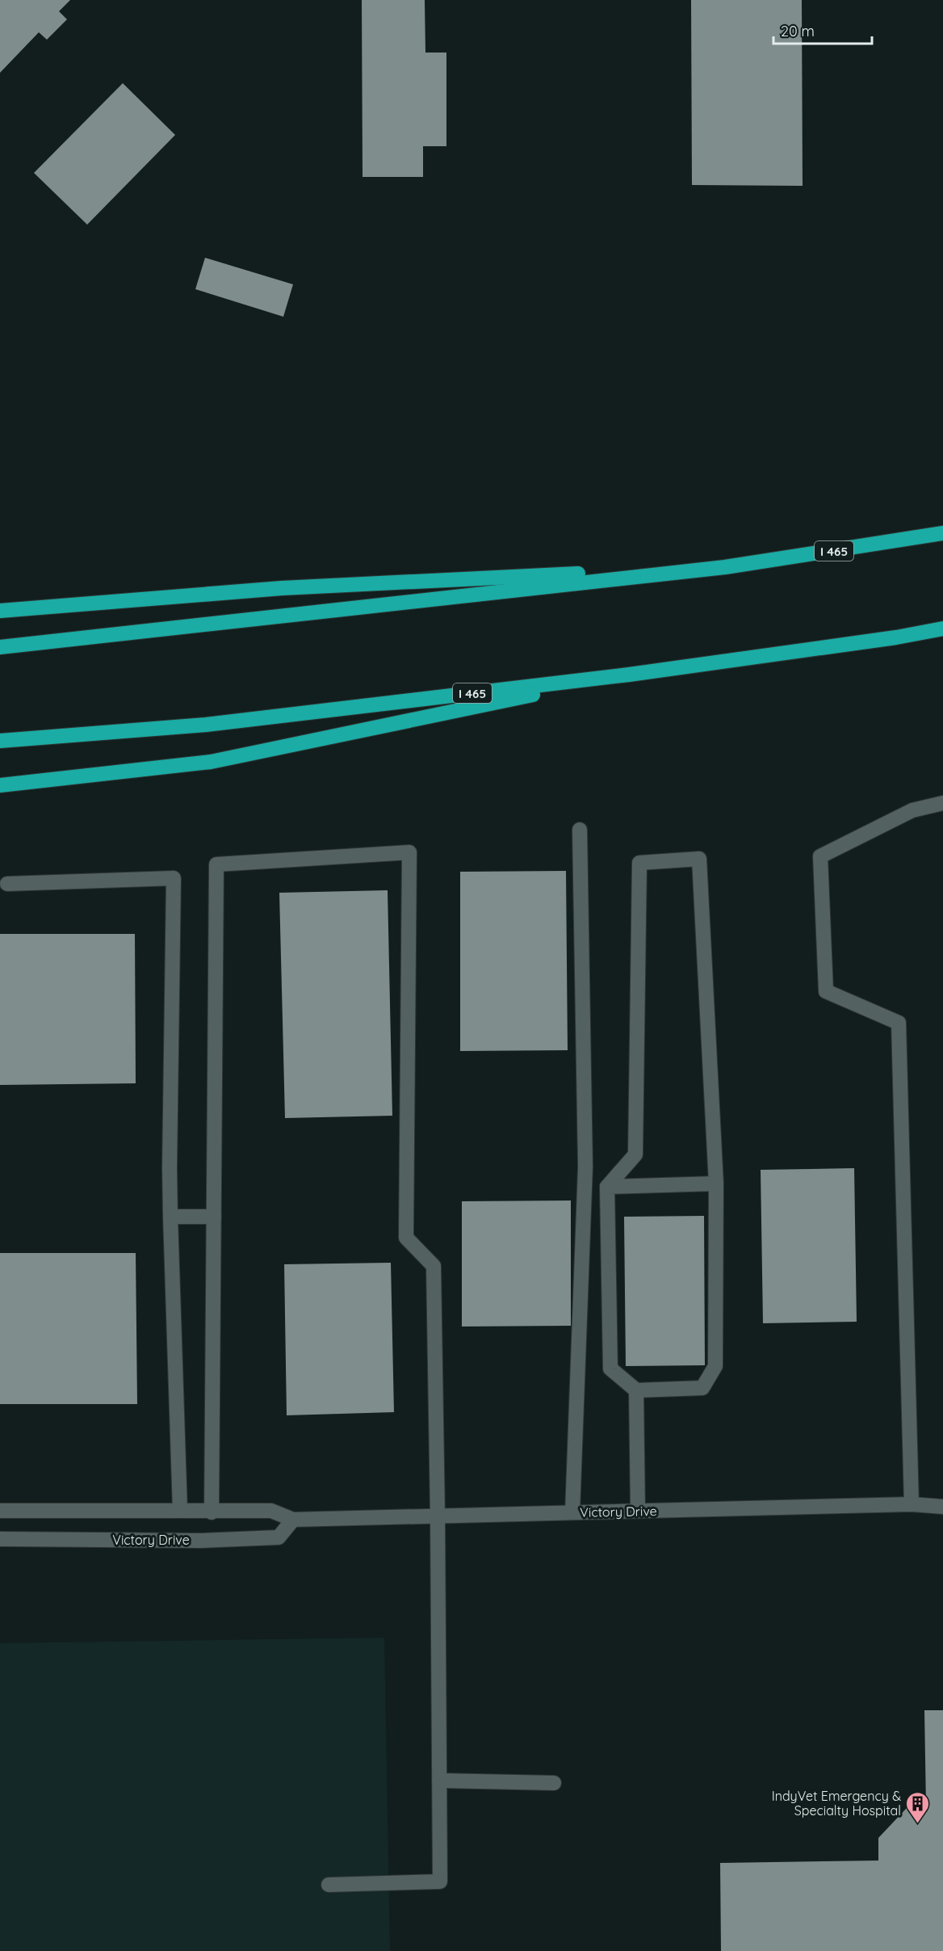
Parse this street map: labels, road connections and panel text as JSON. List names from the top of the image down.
{
  "streets": {
    "highway": ["I 465"],
    "street": ["Victory Drive"]
  },
  "places": {
    "building": ["IndyVet Emergency & Specialty Hospital"]
  },
  "scale_bar": "20 m"
}
